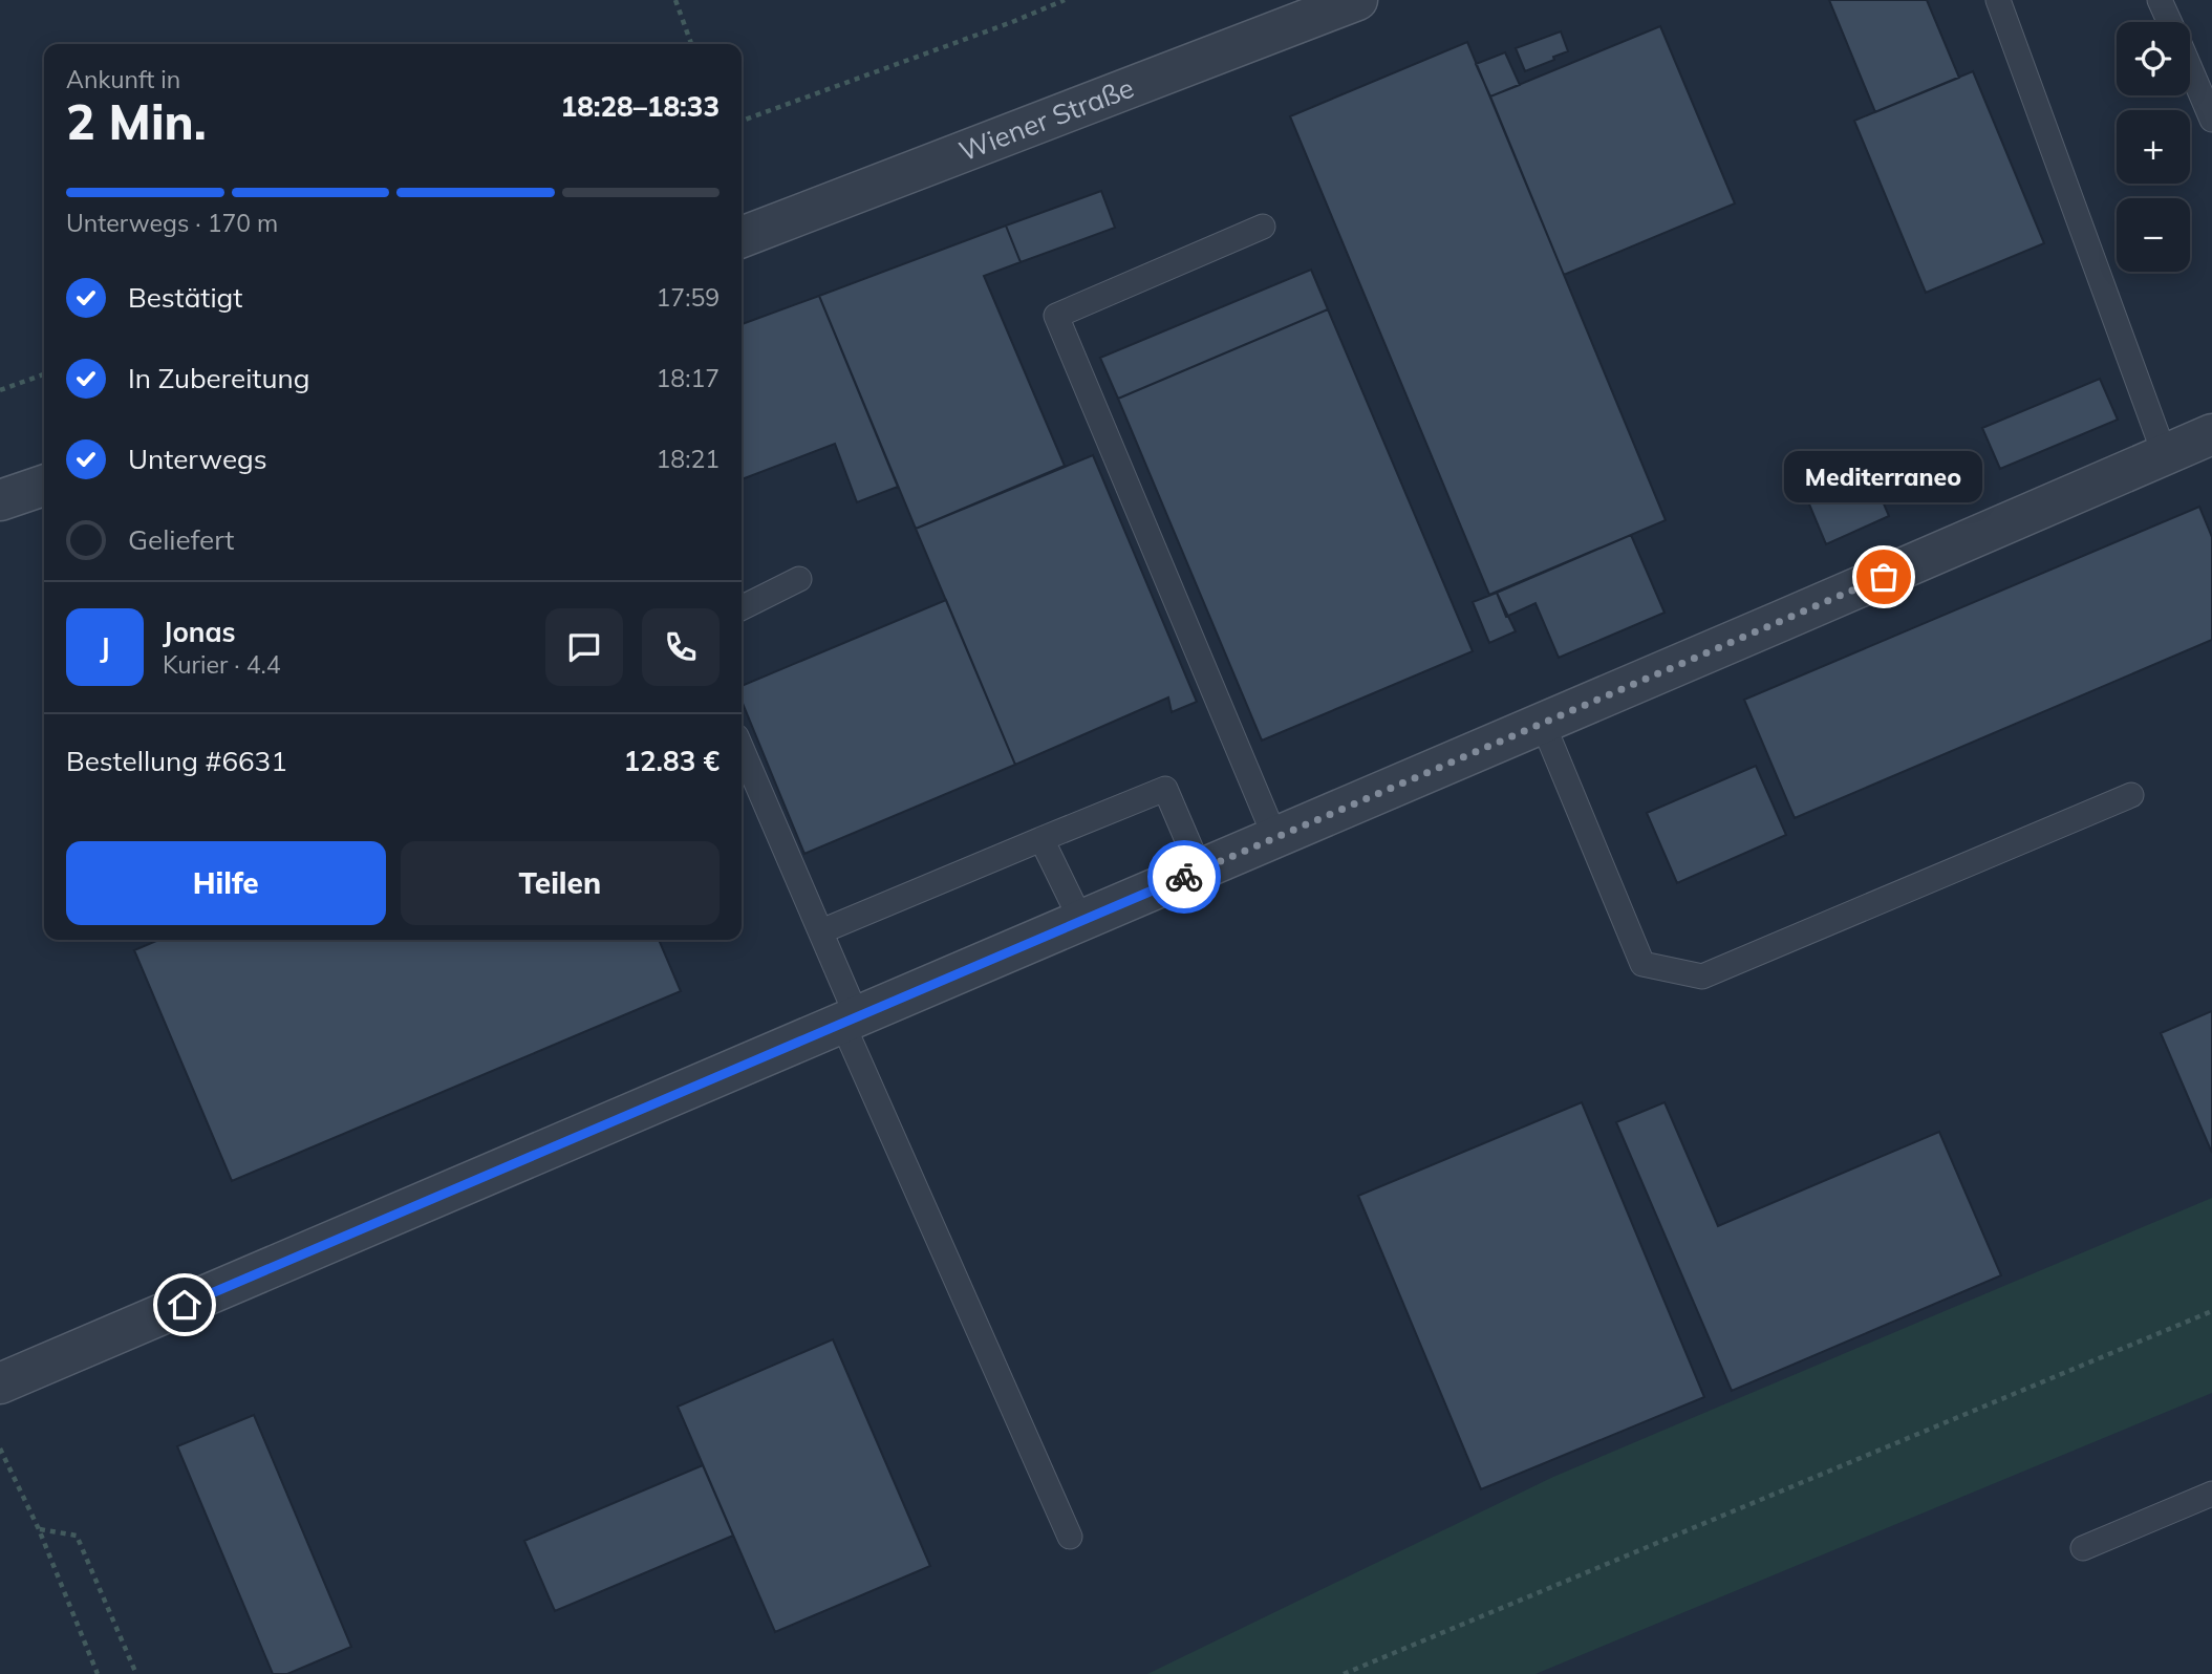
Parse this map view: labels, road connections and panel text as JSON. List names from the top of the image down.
{
  "streets": {
    "street": ["Wiener Straße"]
  },
  "places": ["Mediterraneo"],
  "page": {
    "map_buttons": ["+", "−"],
    "heading": ["2 Min.", "Ankunft in", "18:28–18:33"],
    "panel": [
      "Jonas",
      "Kurier · 4.4",
      "Bestellung #6631",
      "12.83 €"
    ],
    "bar": "Unterwegs · 170 m",
    "list": [
      ["Bestätigt", "17:59"],
      ["In Zubereitung", "18:17"],
      ["Unterwegs", "18:21"],
      "Geliefert"
    ],
    "bubble": "Mediterraneo",
    "round": "J",
    "buttons": ["Hilfe", "Teilen"]
  }
}
